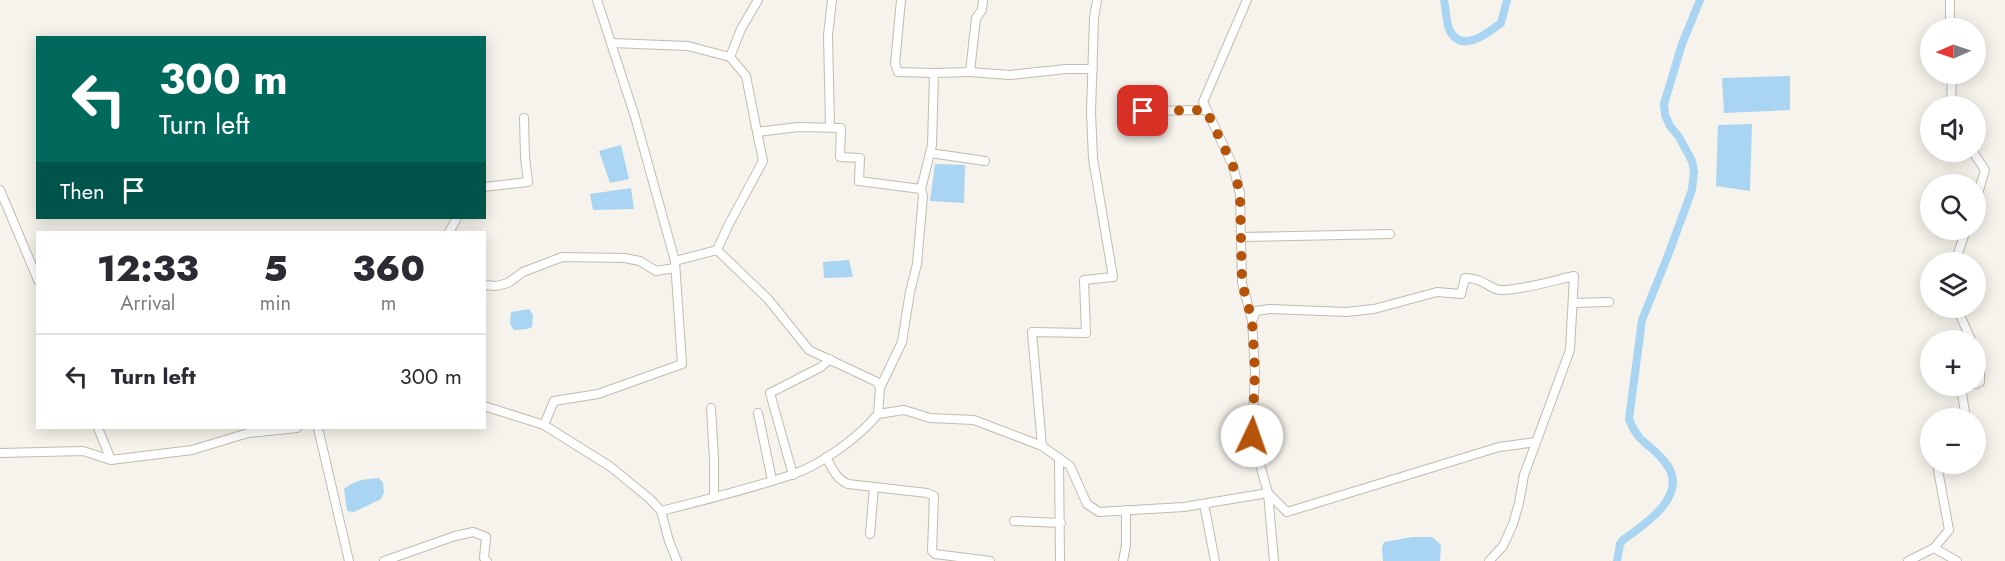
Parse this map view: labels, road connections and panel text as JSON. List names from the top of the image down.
{
  "north": "left",
  "page": {
    "map_buttons": ["+", "−"],
    "turn": ["300 m", "Turn left"],
    "then": "Then",
    "eta": [
      "12:33",
      "Arrival",
      "5",
      "min",
      "360",
      "m"
    ],
    "list": [
      {
        "name": "Turn left",
        "value": "300 m"
      }
    ]
  }
}
